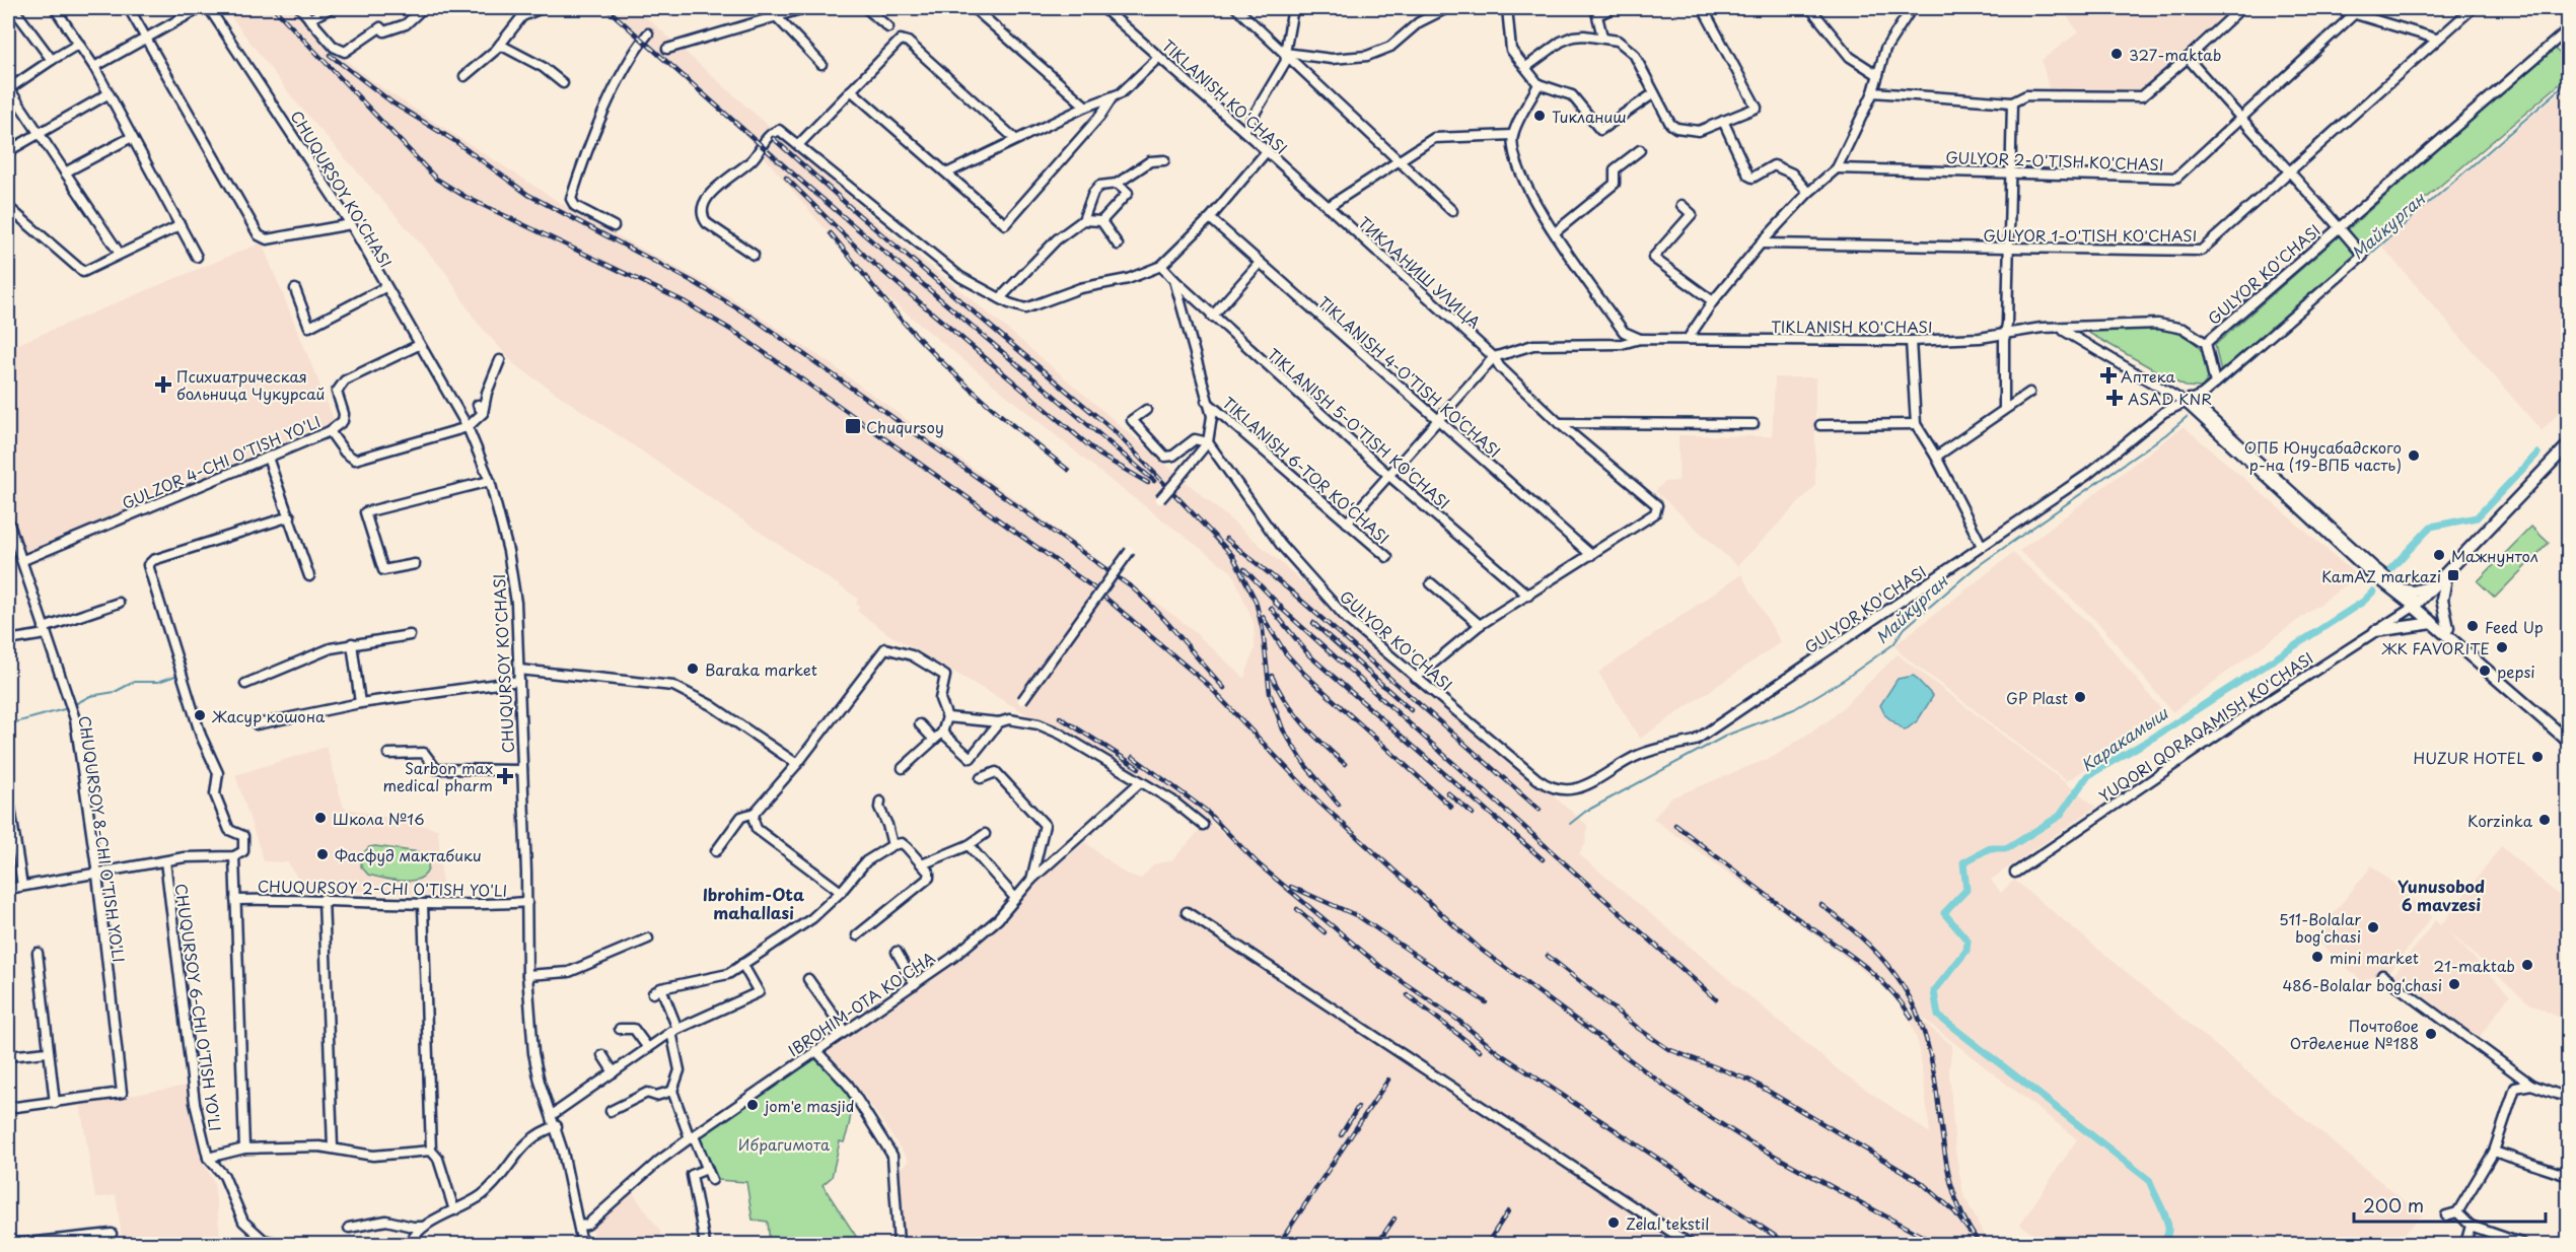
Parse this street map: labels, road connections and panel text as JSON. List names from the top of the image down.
{
  "streets": {
    "main road": ["YUQORI QORAQAMISH KO'CHASI"],
    "street": [
      "TIKLANISH KO'CHASI",
      "GULYOR 2-O'TISH KO'CHASI",
      "CHUQURSOY KO'CHASI",
      "GULYOR 1-O'TISH KO'CHASI",
      "ТИКЛАНИШ УЛИЦА",
      "GULYOR KO'CHASI",
      "TIKLANISH 4-O'TISH KO‘CHASI",
      "TIKLANISH 5-O'TISH KO‘CHASI",
      "GULZOR 4-CHI O'TISH YO'LI",
      "TIKLANISH 6-TOR KO‘CHASI",
      "CHUQURSOY 8-CHI O'TISH YO'LI",
      "CHUQURSOY 2-CHI O'TISH YO'LI",
      "IBROHIM-OTA KO'CHA",
      "CHUQURSOY 6-CHI O'TISH YO'LI"
    ]
  },
  "crossings": [
    ["TIKLANISH KO'CHASI", "ТИКЛАНИШ УЛИЦА"],
    ["TIKLANISH KO'CHASI", "GULYOR KO'CHASI"],
    ["CHUQURSOY KO'CHASI", "GULZOR 4-CHI O'TISH YO'LI"],
    ["CHUQURSOY KO'CHASI", "CHUQURSOY 2-CHI O'TISH YO'LI"],
    ["CHUQURSOY KO'CHASI", "IBROHIM-OTA KO'CHA"],
    ["ТИКЛАНИШ УЛИЦА", "TIKLANISH 4-O'TISH KO‘CHASI"],
    ["TIKLANISH 5-O'TISH KO‘CHASI", "TIKLANISH 6-TOR KO‘CHASI"],
    ["GULZOR 4-CHI O'TISH YO'LI", "CHUQURSOY 8-CHI O'TISH YO'LI"]
  ],
  "districts": ["Yunusobod 6 mavzesi", "Ibrohim-Ota mahallasi"],
  "water": ["Майкурган", "Каракамыш"],
  "parks": ["Ибрагимота"],
  "places": {
    "other": [
      "327-maktab",
      "Тикланиш",
      "ОПБ Юнусабадского р-на (19-ВПБ часть)",
      "Мажнунтол",
      "Feed Up",
      "ЖК FAVORITE",
      "Baraka market",
      "pepsi",
      "GP Plast",
      "Жасур кошона",
      "HUZUR HOTEL",
      "Школа №16",
      "Korzinka",
      "Фасфуд мактабики",
      "511-Bolalar bogʻchasi",
      "mini market",
      "21-maktab",
      "486-Bolalar bogʻchasi",
      "Почтовое Отделение №188",
      "jom'e masjid",
      "Zelal tekstil"
    ],
    "health": [
      "Аптека",
      "Психиатрическая больница Чукурсай",
      "ASAD KNR",
      "Sarbon max medical pharm"
    ],
    "transit": ["Chuqursoy", "KamAZ markazi"]
  },
  "scale_bar": "200 m"
}
